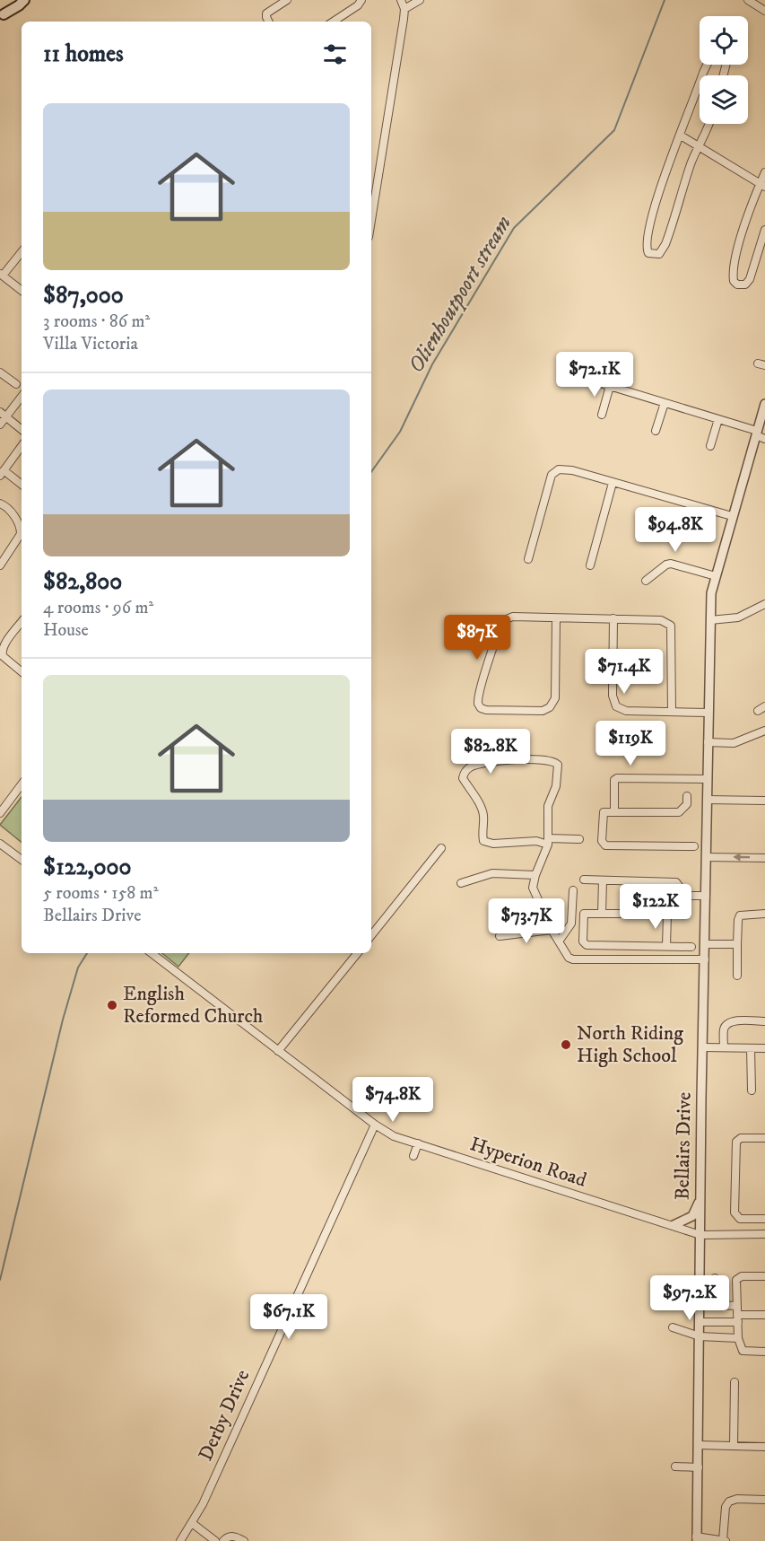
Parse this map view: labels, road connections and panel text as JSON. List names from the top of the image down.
{
  "streets": {
    "street": ["Bellairs Drive", "Hyperion Road", "Derby Drive"]
  },
  "crossings": [
    ["Bellairs Drive", "Hyperion Road"],
    ["Hyperion Road", "Derby Drive"]
  ],
  "water": ["Olienhoutpoort stream"],
  "places": ["English Reformed Church", "North Riding High School"],
  "page": {
    "heading": "11 homes",
    "list": [
      {
        "name": "$87,000",
        "note": "3 rooms · 86 m² · Villa Victoria"
      },
      {
        "name": "$82,800",
        "note": "4 rooms · 96 m² · House"
      },
      {
        "name": "$122,000",
        "note": "5 rooms · 158 m² · Bellairs Drive"
      }
    ],
    "price": [
      "$72.1K",
      "$94.8K",
      "$87K",
      "$71.4K",
      "$119K",
      "$82.8K",
      "$122K",
      "$73.7K",
      "$74.8K",
      "$97.2K",
      "$67.1K"
    ]
  }
}
